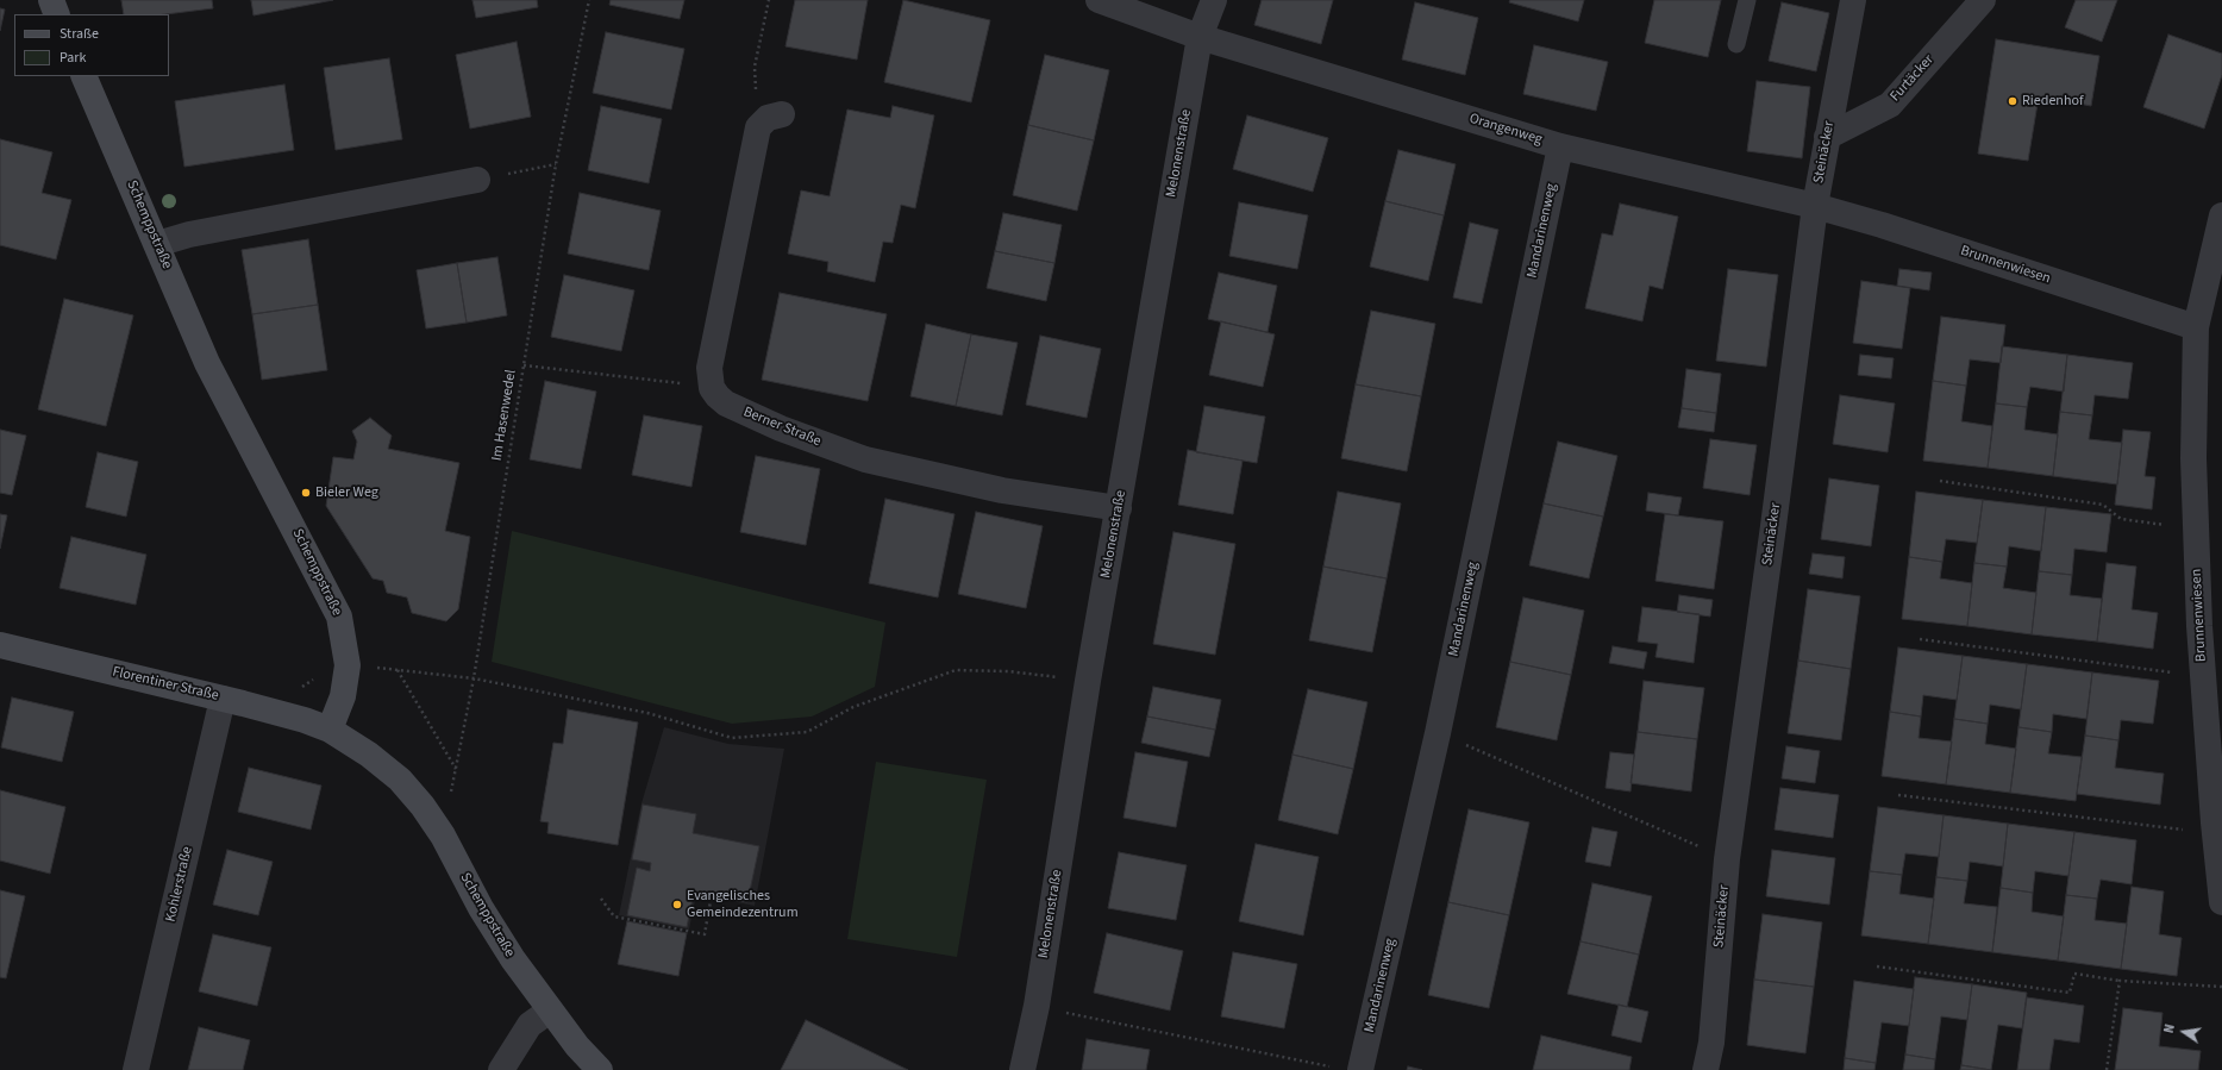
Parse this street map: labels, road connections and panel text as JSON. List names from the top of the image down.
{
  "streets": {
    "street": [
      "Furtäcker",
      "Orangenweg",
      "Steinäcker",
      "Melonenstraße",
      "Schemppstraße",
      "Mandarinenweg",
      "Brunnenwiesen",
      "Berner Straße",
      "Florentiner Straße",
      "Kohlerstraße"
    ],
    "path": ["Im Hasenwedel"]
  },
  "crossings": [
    ["Furtäcker", "Steinäcker"],
    ["Orangenweg", "Steinäcker"],
    ["Orangenweg", "Melonenstraße"],
    ["Orangenweg", "Mandarinenweg"],
    ["Orangenweg", "Brunnenwiesen"],
    ["Steinäcker", "Brunnenwiesen"],
    ["Melonenstraße", "Berner Straße"],
    ["Schemppstraße", "Im Hasenwedel"],
    ["Schemppstraße", "Florentiner Straße"],
    ["Florentiner Straße", "Kohlerstraße"]
  ],
  "places": ["Riedenhof", "Bieler Weg", "Evangelisches Gemeindezentrum"],
  "legend": ["Straße", "Park"],
  "north": "left"
}
